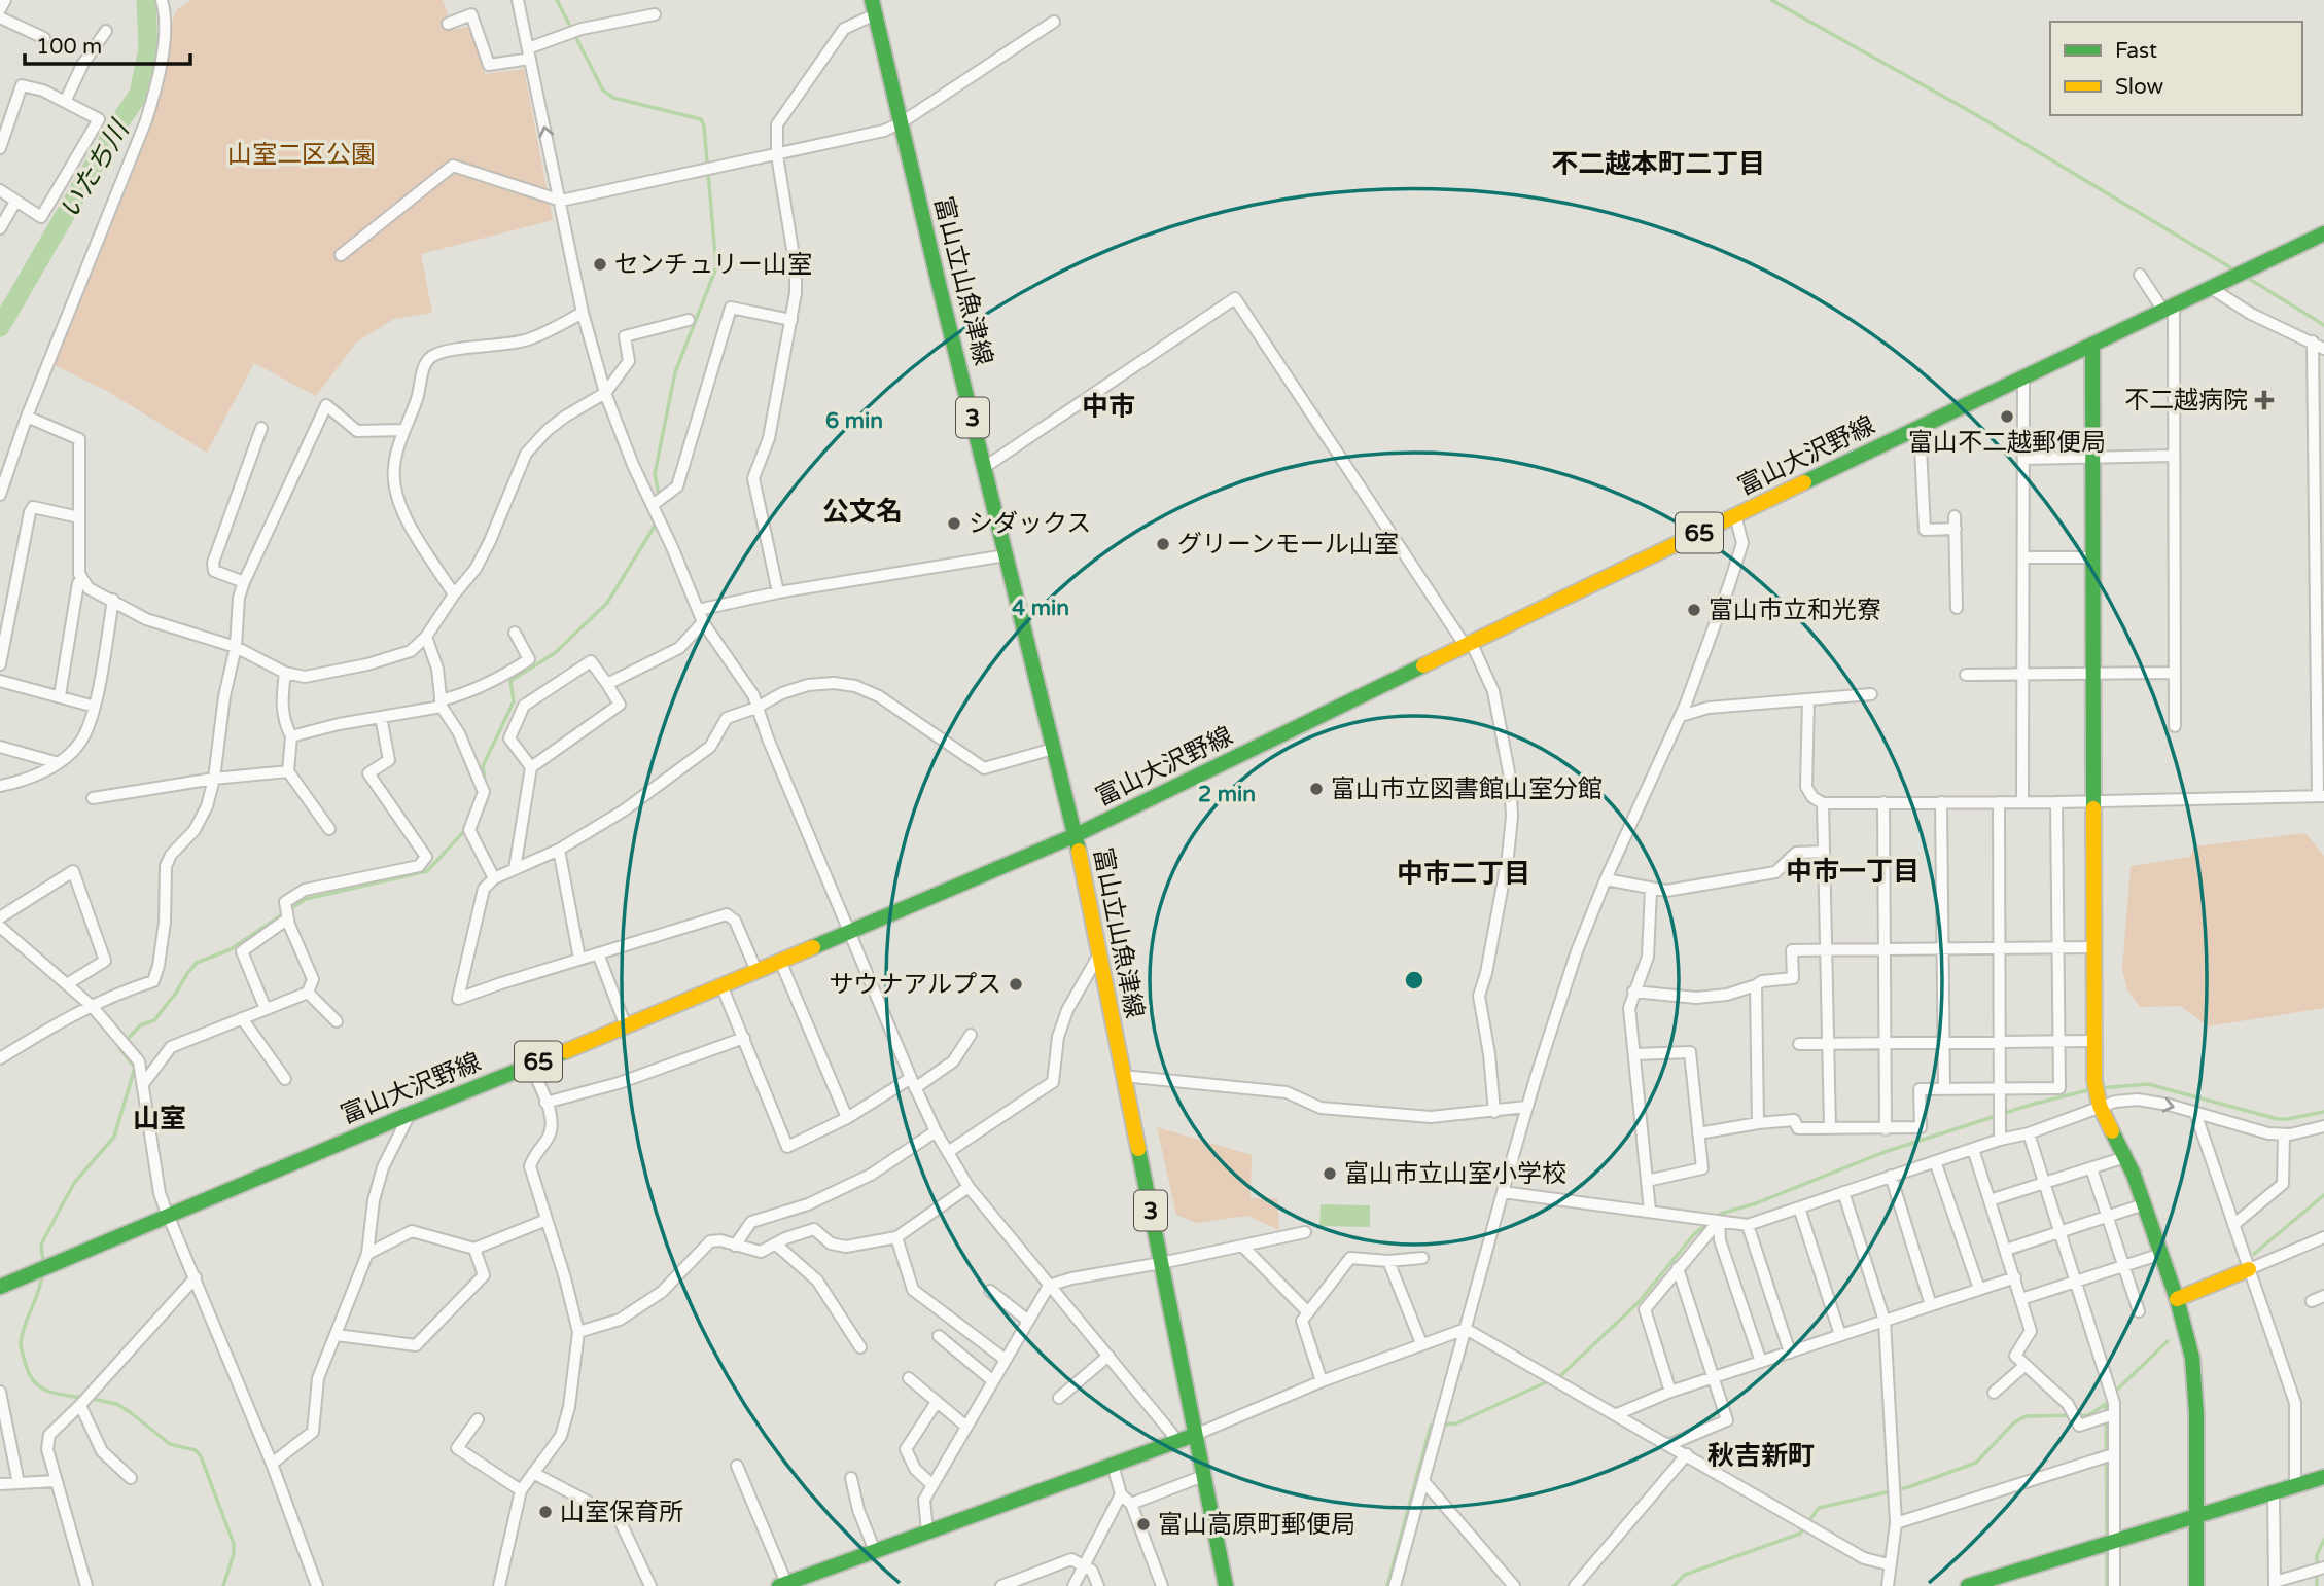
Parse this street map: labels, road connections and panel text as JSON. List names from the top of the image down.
{
  "streets": {
    "main road": [
      "富山立山魚津線",
      "3",
      "富山大沢野線",
      "65"
    ]
  },
  "crossings": [
    ["富山立山魚津線", "富山大沢野線"]
  ],
  "districts": [
    "不二越本町二丁目",
    "中市",
    "公文名",
    "中市一丁目",
    "中市二丁目",
    "山室",
    "秋吉新町"
  ],
  "water": ["いたち川"],
  "parks": ["山室二区公園"],
  "places": {
    "other": [
      "センチュリー山室",
      "富山不二越郵便局",
      "シダックス",
      "グリーンモール山室",
      "富山市立和光寮",
      "富山市立図書館山室分館",
      "サウナアルプス",
      "富山市立山室小学校",
      "山室保育所",
      "富山高原町郵便局"
    ],
    "health": ["不二越病院"]
  },
  "legend": ["Fast", "Slow"],
  "scale_bar": "100 m",
  "rings": ["6 min", "4 min", "2 min"]
}
